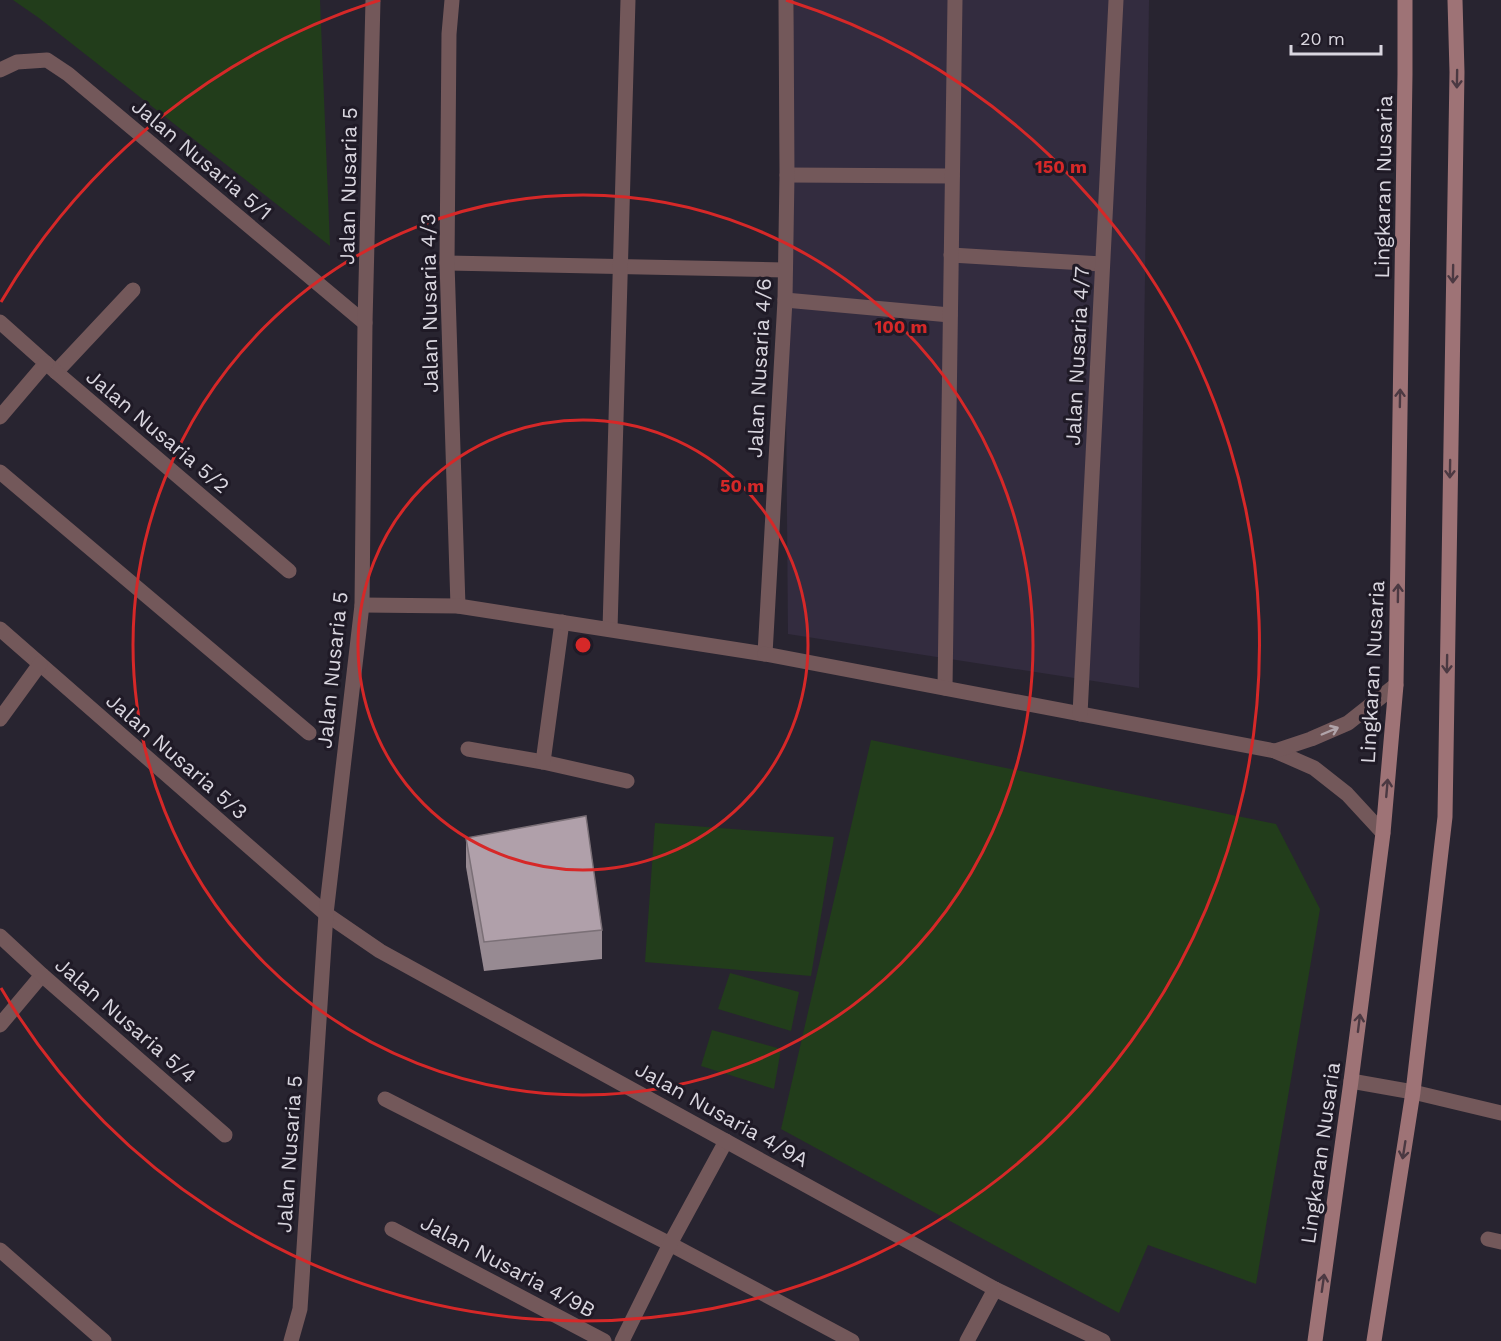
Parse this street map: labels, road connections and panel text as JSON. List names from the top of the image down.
{
  "streets": {
    "main road": ["Lingkaran Nusaria"],
    "street": [
      "Jalan Nusaria 5/1",
      "Jalan Nusaria 5",
      "Jalan Nusaria 4/3",
      "Jalan Nusaria 4/7",
      "Jalan Nusaria 4/6",
      "Jalan Nusaria 5/2",
      "Jalan Nusaria 5/3",
      "Jalan Nusaria 5/4",
      "Jalan Nusaria 4/9A",
      "Jalan Nusaria 4/9B"
    ]
  },
  "crossings": [
    ["Jalan Nusaria 5/1", "Jalan Nusaria 5"],
    ["Jalan Nusaria 5", "Jalan Nusaria 5/3"],
    ["Jalan Nusaria 5", "Jalan Nusaria 4/9A"],
    ["Jalan Nusaria 5/3", "Jalan Nusaria 4/9A"]
  ],
  "scale_bar": "20 m",
  "rings": ["150 m", "100 m", "50 m"]
}
